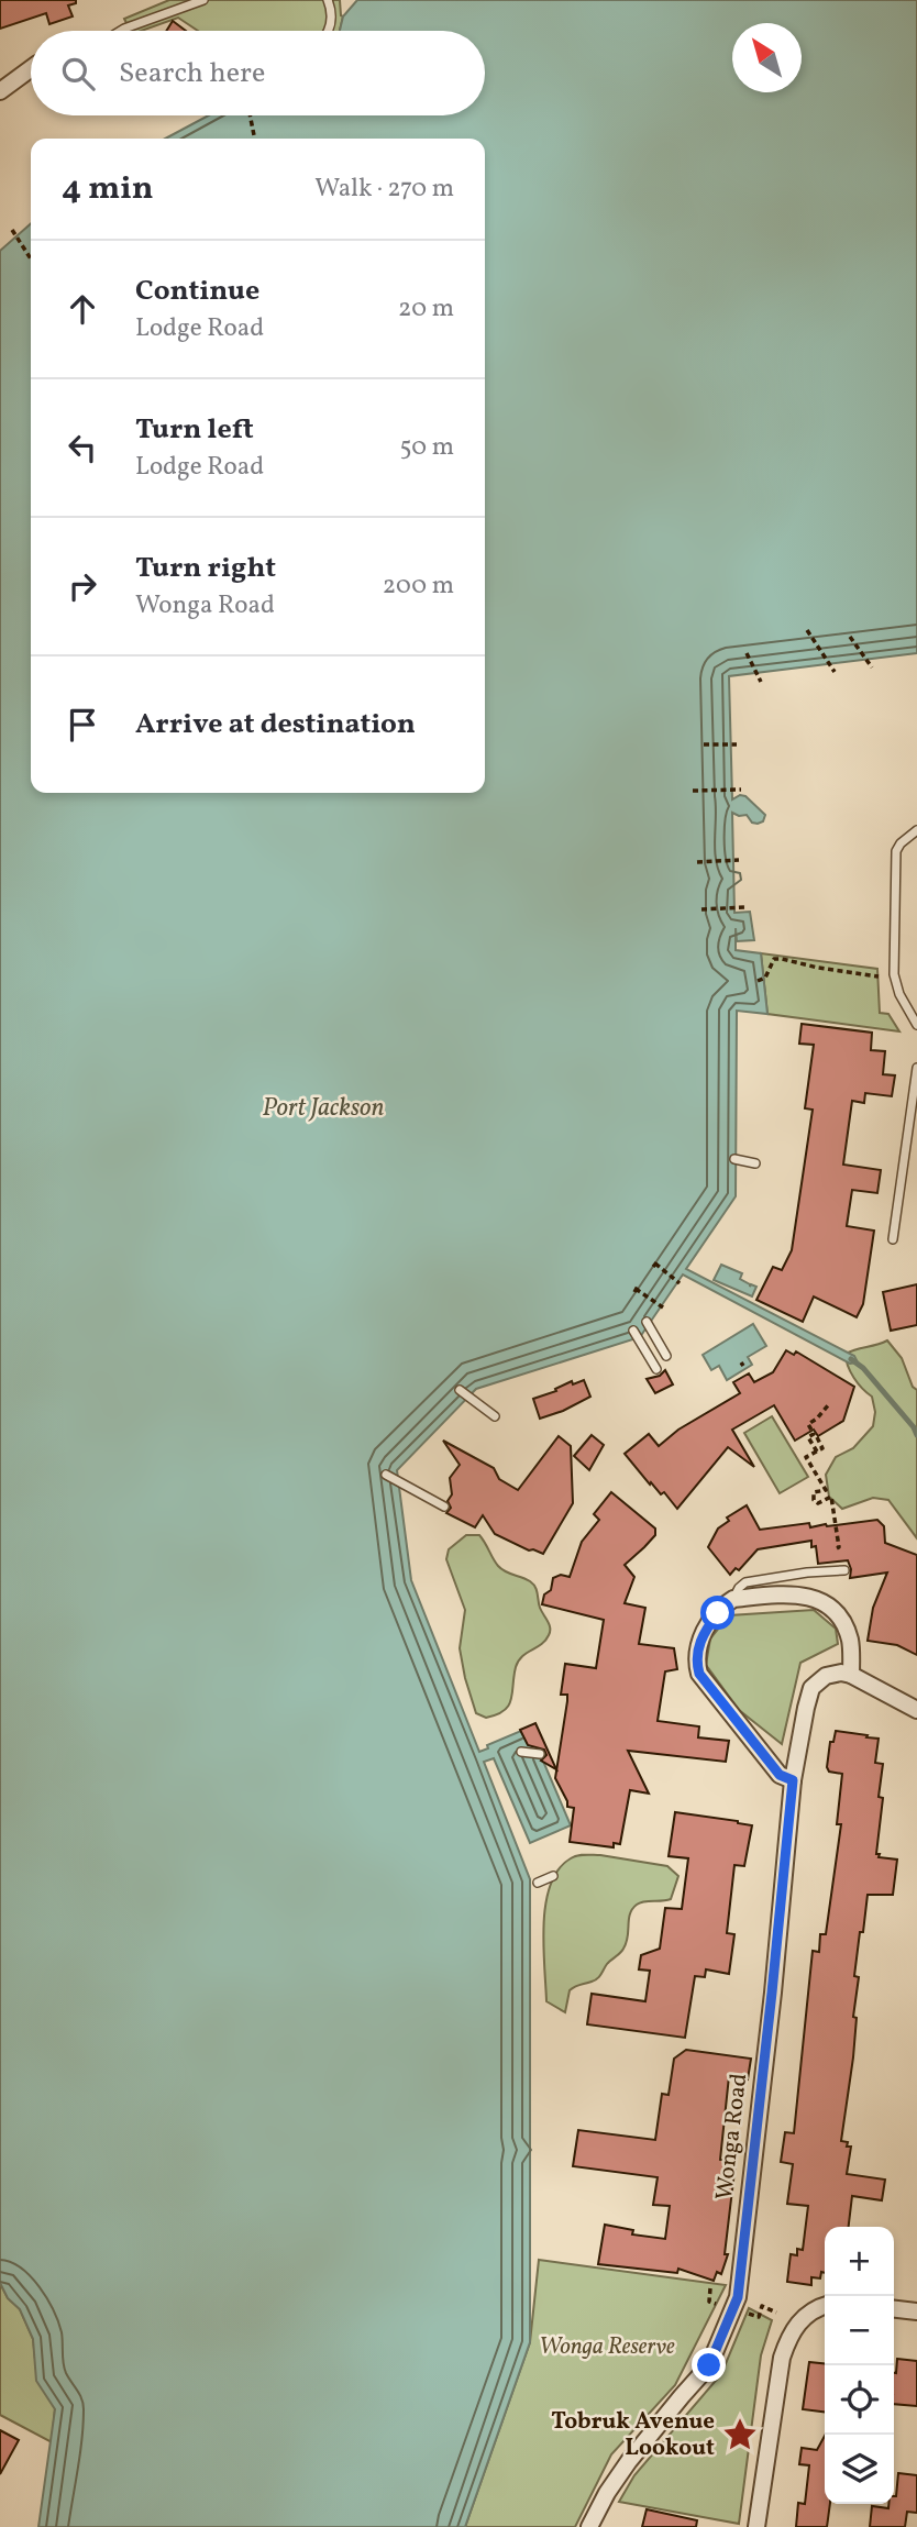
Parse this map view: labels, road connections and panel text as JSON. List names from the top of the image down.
{
  "streets": {
    "street": ["Wonga Road"]
  },
  "water": ["Port Jackson"],
  "parks": ["Wonga Reserve"],
  "places": {
    "place": ["Tobruk Avenue Lookout"]
  },
  "north": "top left",
  "page": {
    "search": "Search here",
    "heading": ["4 min", "Walk · 270 m"],
    "list": [
      ["Continue", "Lodge Road", "20 m"],
      ["Turn left", "Lodge Road", "50 m"],
      ["Turn right", "Wonga Road", "200 m"],
      "Arrive at destination"
    ],
    "map_buttons": ["+", "−"]
  }
}
